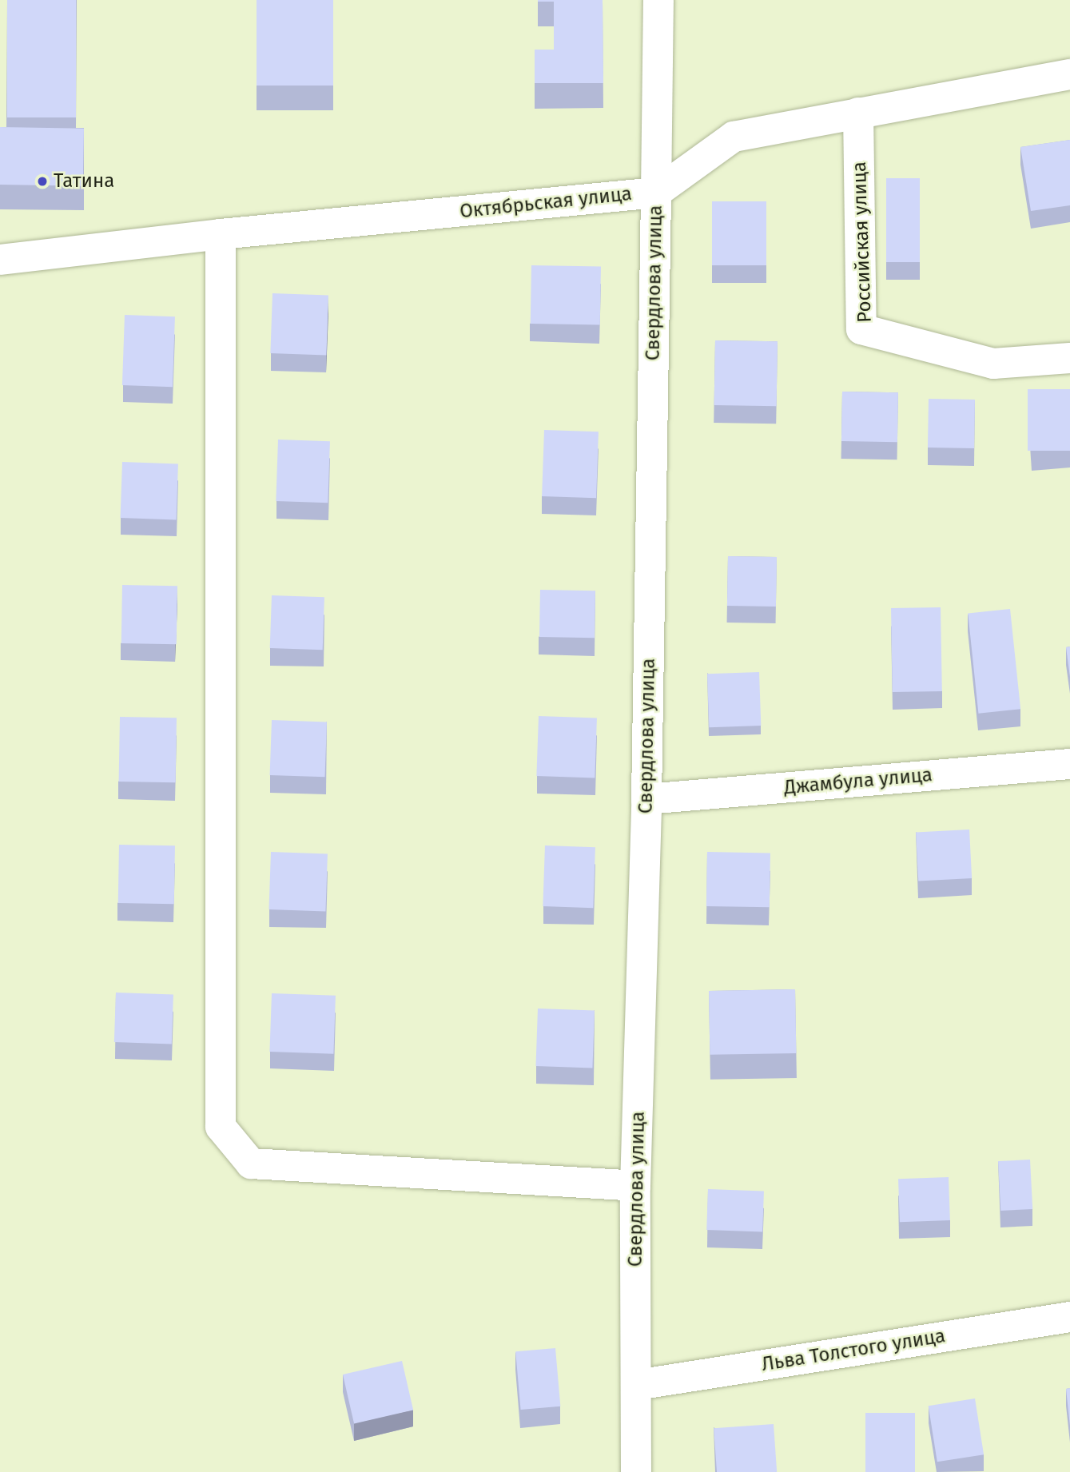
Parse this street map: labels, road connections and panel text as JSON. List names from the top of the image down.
{
  "streets": {
    "street": [
      "Октябрьская улица",
      "Российская улица",
      "Свердлова улица",
      "Джамбула улица",
      "Льва Толстого улица"
    ]
  },
  "crossings": [
    ["Октябрьская улица", "Российская улица"],
    ["Октябрьская улица", "Свердлова улица"],
    ["Свердлова улица", "Джамбула улица"],
    ["Свердлова улица", "Льва Толстого улица"]
  ],
  "places": ["Татина"]
}
